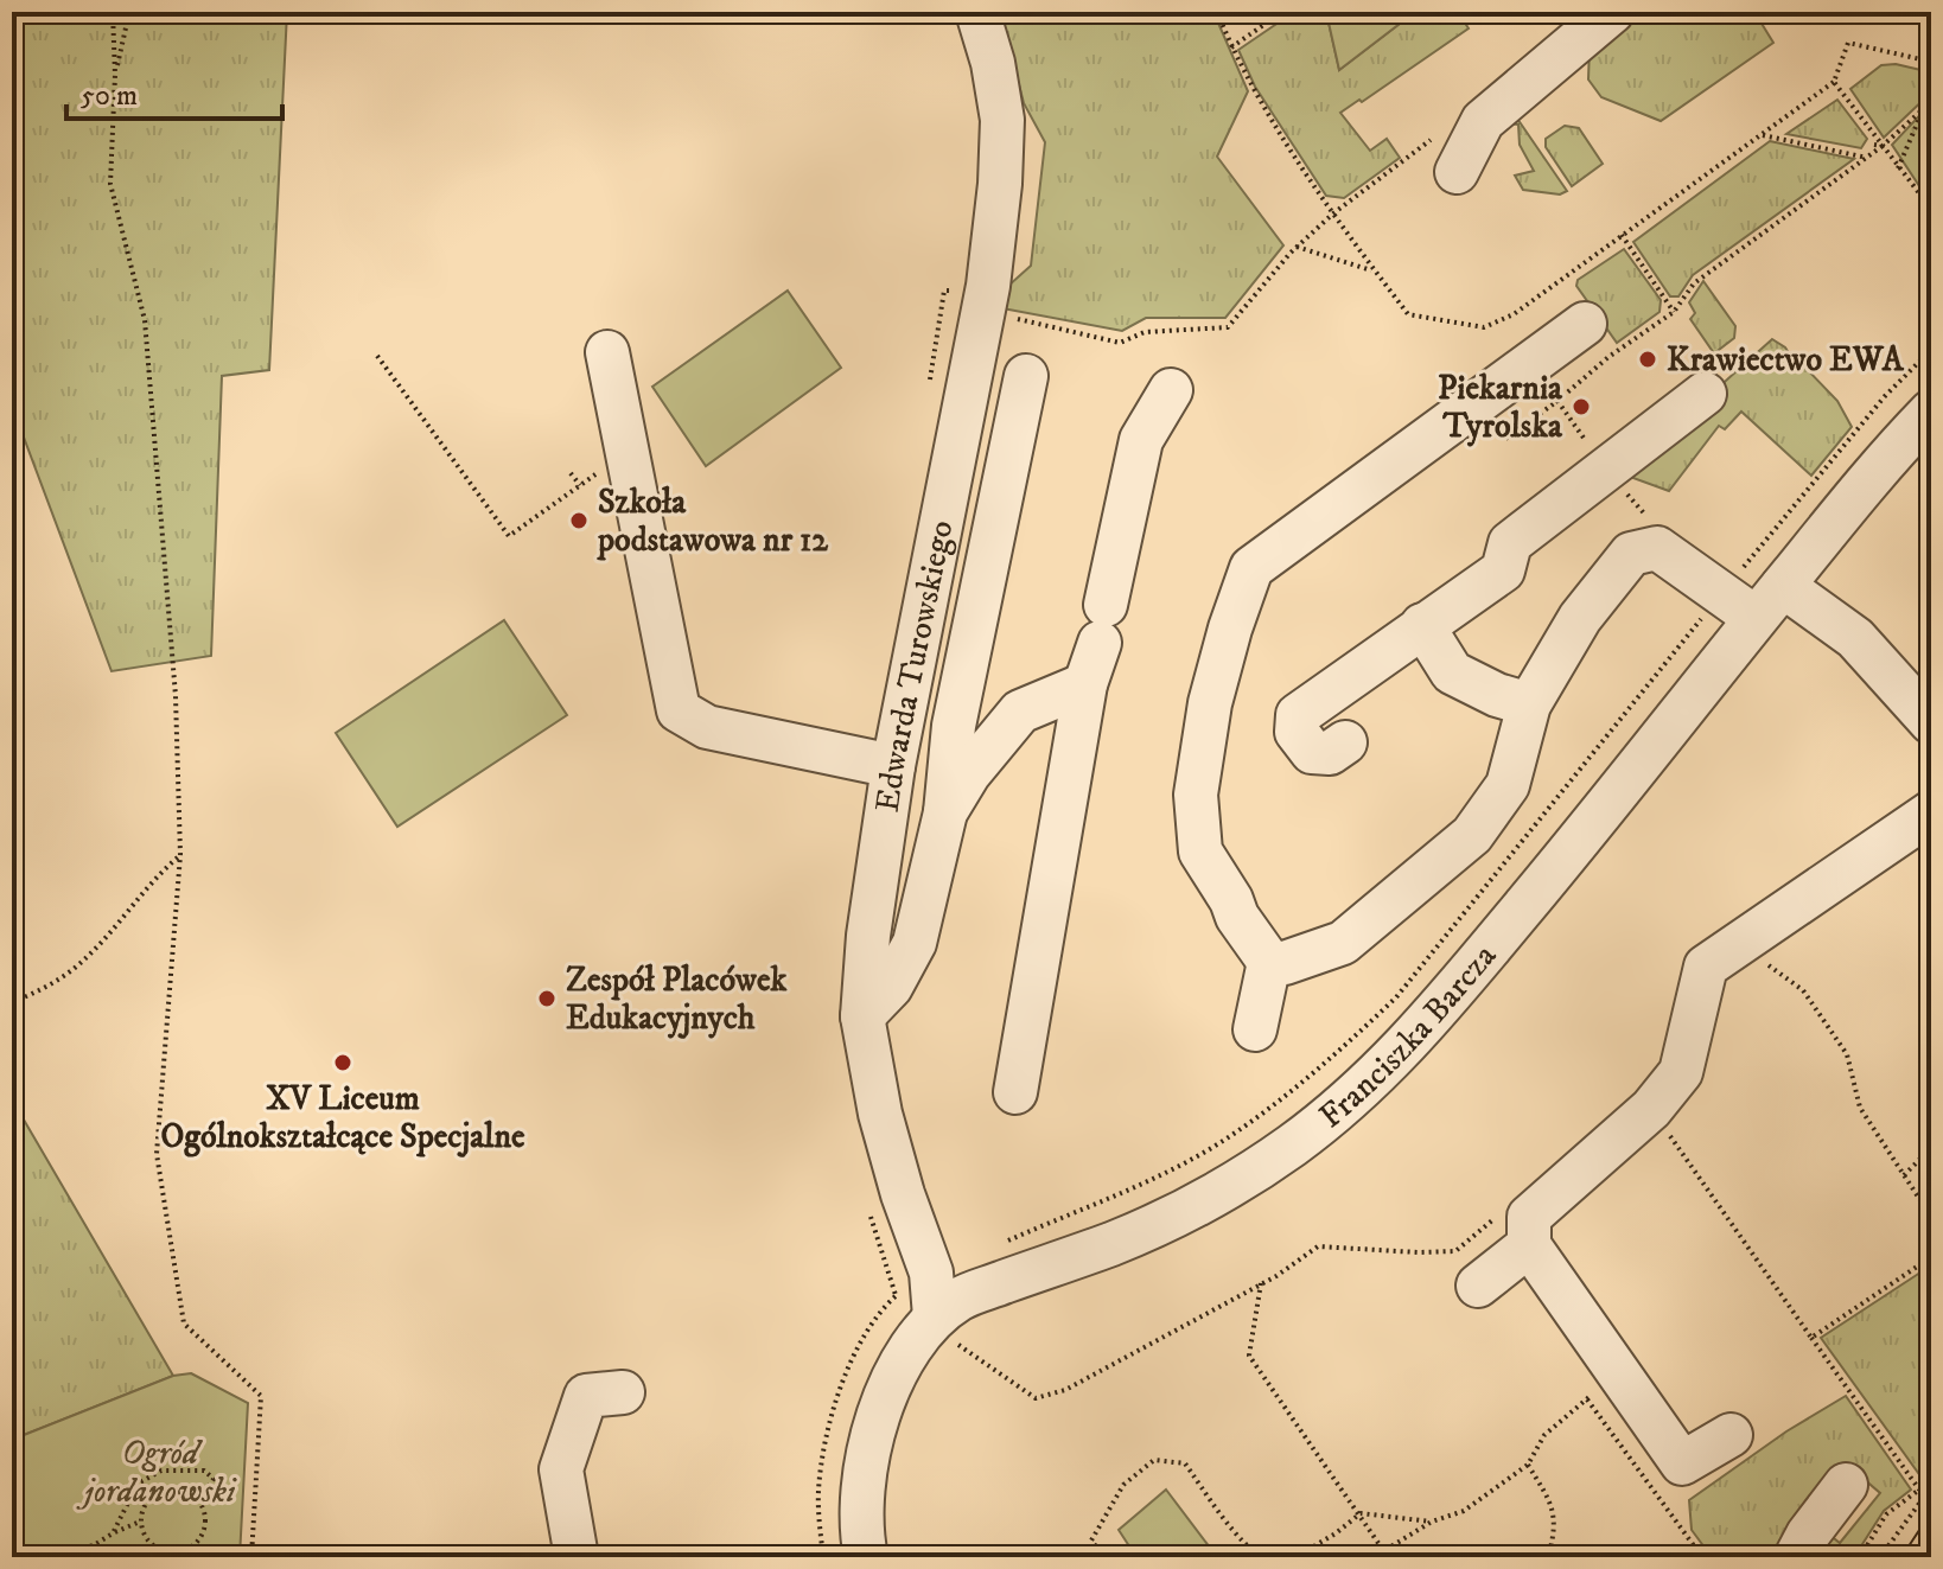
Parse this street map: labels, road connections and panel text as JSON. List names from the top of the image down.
{
  "streets": {
    "street": ["Edwarda Turowskiego", "Franciszka Barcza"]
  },
  "crossings": [
    ["Edwarda Turowskiego", "Franciszka Barcza"]
  ],
  "parks": ["Ogród jordanowski"],
  "places": [
    "Krawiectwo EWA",
    "Piekarnia Tyrolska",
    "Szkoła podstawowa nr 12",
    "Zespół Placówek Edukacyjnych",
    "XV Liceum Ogólnokształcące Specjalne"
  ],
  "scale_bar": "50 m"
}
